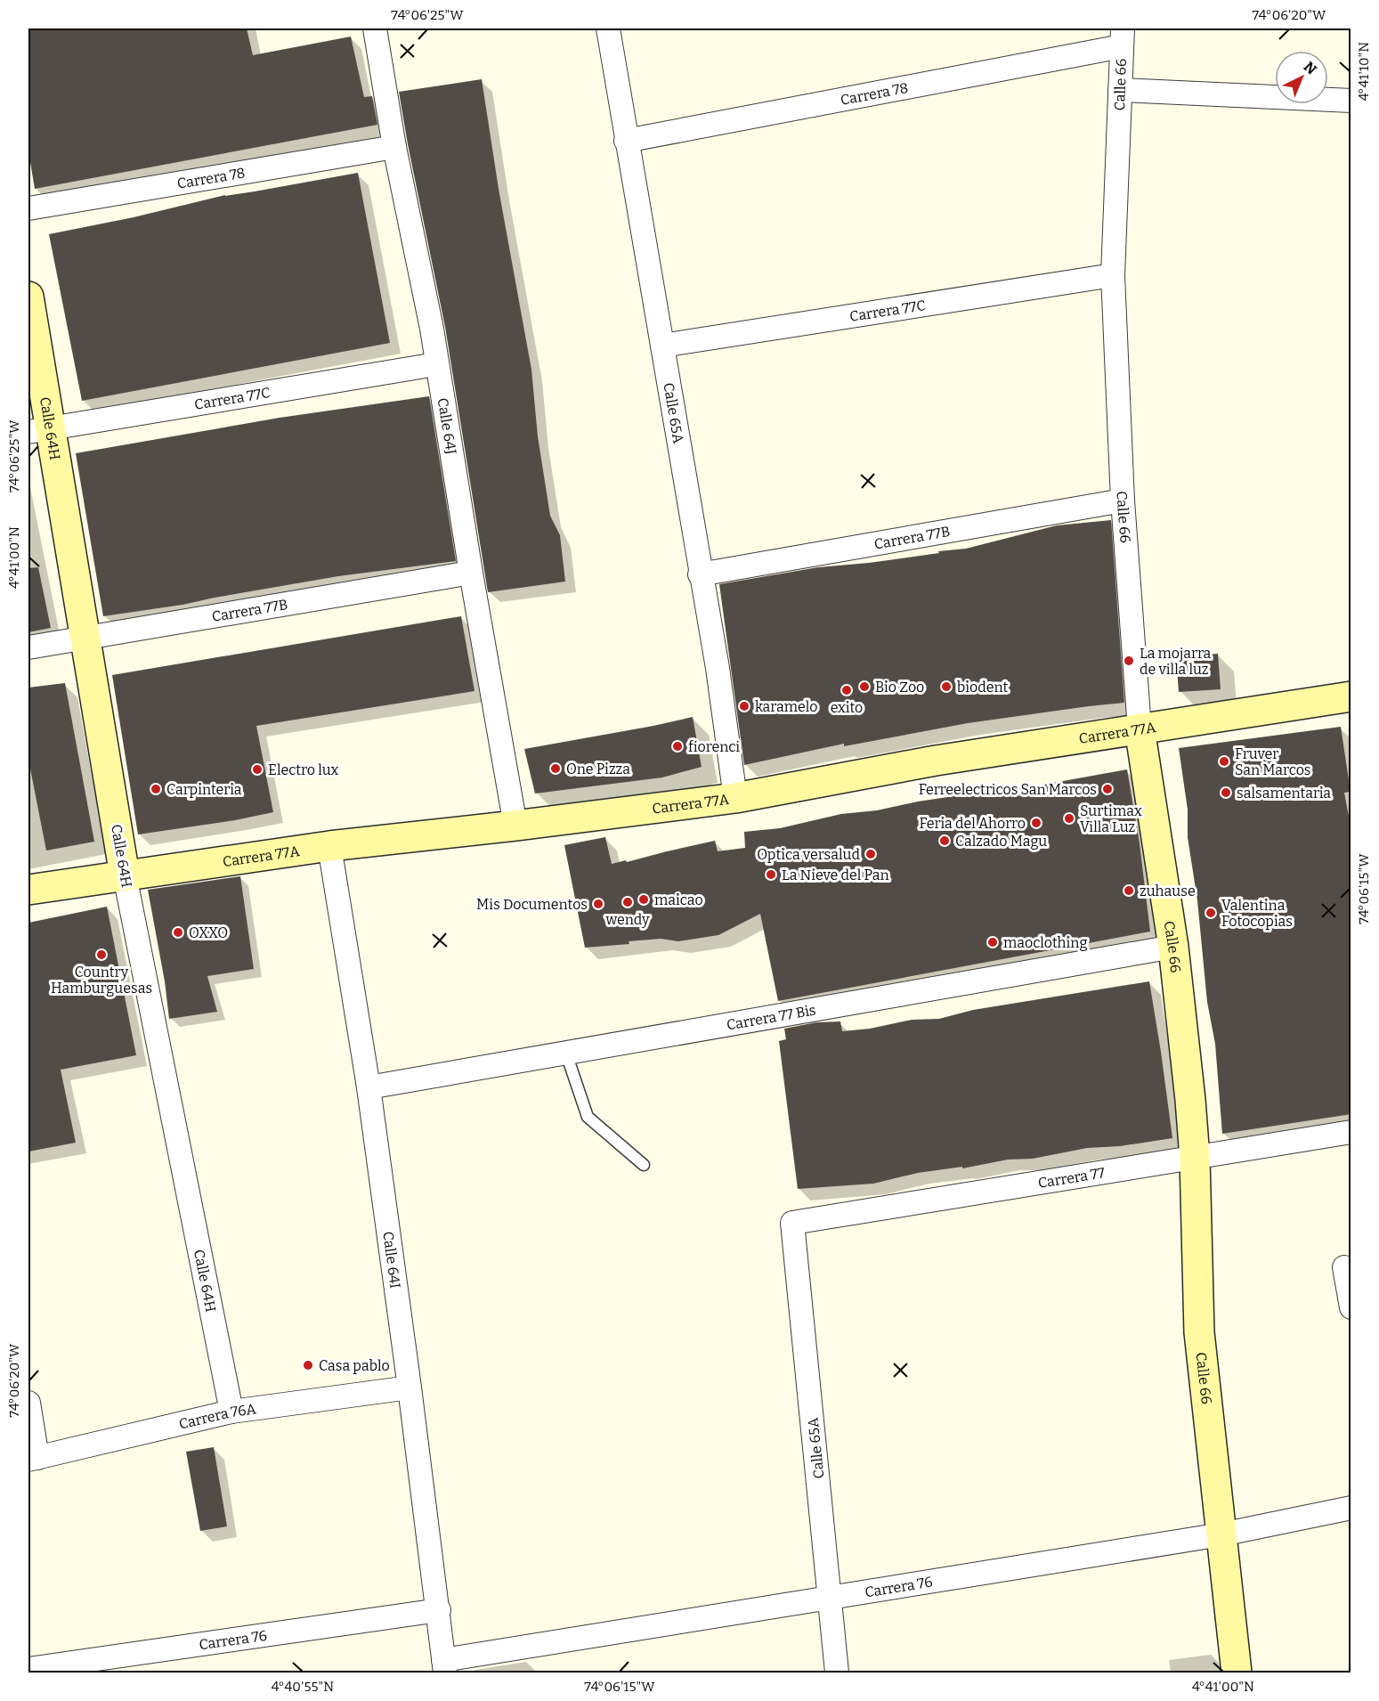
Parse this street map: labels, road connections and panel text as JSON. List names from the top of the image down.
{
  "streets": {
    "street": [
      "Calle 66",
      "Carrera 78",
      "Carrera 77C",
      "Calle 65A",
      "Calle 64J",
      "Calle 64H",
      "Carrera 77B",
      "Carrera 77A",
      "Carrera 77 Bis",
      "Carrera 77",
      "Calle 64I",
      "Carrera 76A",
      "Carrera 76"
    ]
  },
  "crossings": [
    ["Calle 66", "Carrera 78"],
    ["Calle 66", "Carrera 77C"],
    ["Calle 66", "Carrera 77B"],
    ["Calle 66", "Carrera 77A"],
    ["Calle 66", "Carrera 77 Bis"],
    ["Calle 66", "Carrera 77"],
    ["Calle 66", "Carrera 76"],
    ["Carrera 78", "Calle 65A"],
    ["Carrera 78", "Calle 64J"],
    ["Carrera 77C", "Calle 65A"],
    ["Carrera 77C", "Calle 64J"],
    ["Carrera 77C", "Calle 64H"],
    ["Calle 65A", "Carrera 77B"],
    ["Calle 65A", "Carrera 77A"],
    ["Calle 65A", "Carrera 77"],
    ["Calle 65A", "Carrera 76"],
    ["Calle 64J", "Carrera 77B"],
    ["Calle 64J", "Carrera 77A"],
    ["Calle 64H", "Carrera 77B"],
    ["Calle 64H", "Carrera 77A"],
    ["Calle 64H", "Carrera 76A"],
    ["Carrera 77A", "Calle 64I"],
    ["Carrera 77 Bis", "Calle 64I"],
    ["Calle 64I", "Carrera 76A"],
    ["Calle 64I", "Carrera 76"]
  ],
  "places": [
    "La mojarra de villa luz",
    "Bio Zoo",
    "biodent",
    "exito",
    "karamelo",
    "fiorenci",
    "Fruver San Marcos",
    "One Pizza",
    "Electro lux",
    "Carpinteria",
    "Ferreelectricos San Marcos",
    "salsamentaria",
    "Surtimax Villa Luz",
    "Feria del Ahorro",
    "Calzado Magu",
    "Optica versalud",
    "La Nieve del Pan",
    "zuhause",
    "maicao",
    "wendy",
    "Mis Documentos",
    "Valentina Fotocopias",
    "OXXO",
    "maoclothing",
    "Country Hamburguesas",
    "Casa pablo"
  ],
  "north": "top right",
  "coordinates": [
    "74°06'25\"W",
    "74°06'20\"W",
    "4°41'10\"N",
    "4°41'00\"N",
    "74°06'15\"W",
    "4°40'55\"N"
  ]
}
